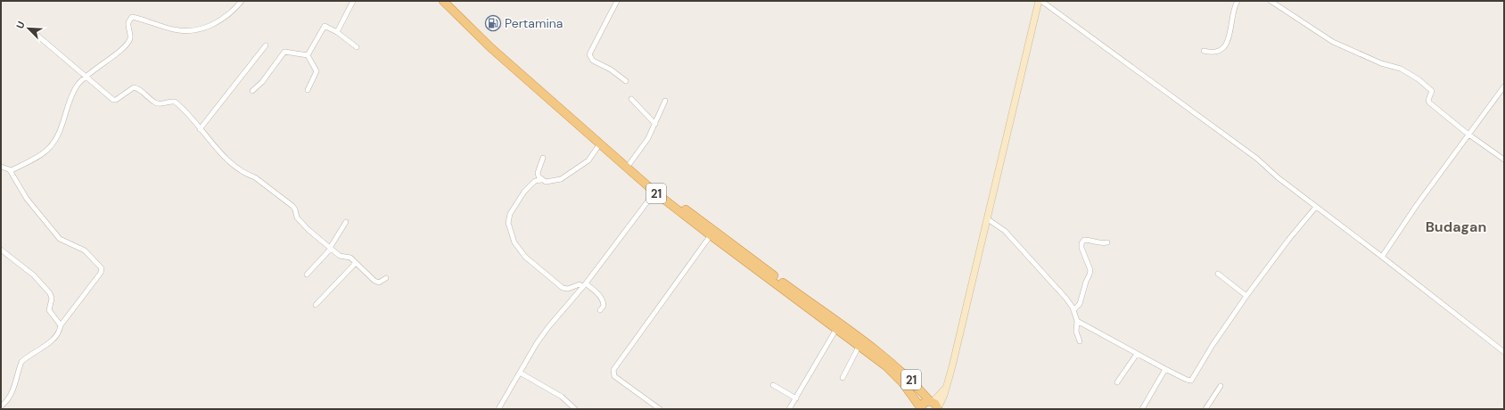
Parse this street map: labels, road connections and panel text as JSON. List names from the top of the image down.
{
  "streets": {
    "highway": ["21"]
  },
  "districts": ["Budagan"],
  "places": {
    "fuel station": ["Pertamina"]
  },
  "north": "top left"
}
